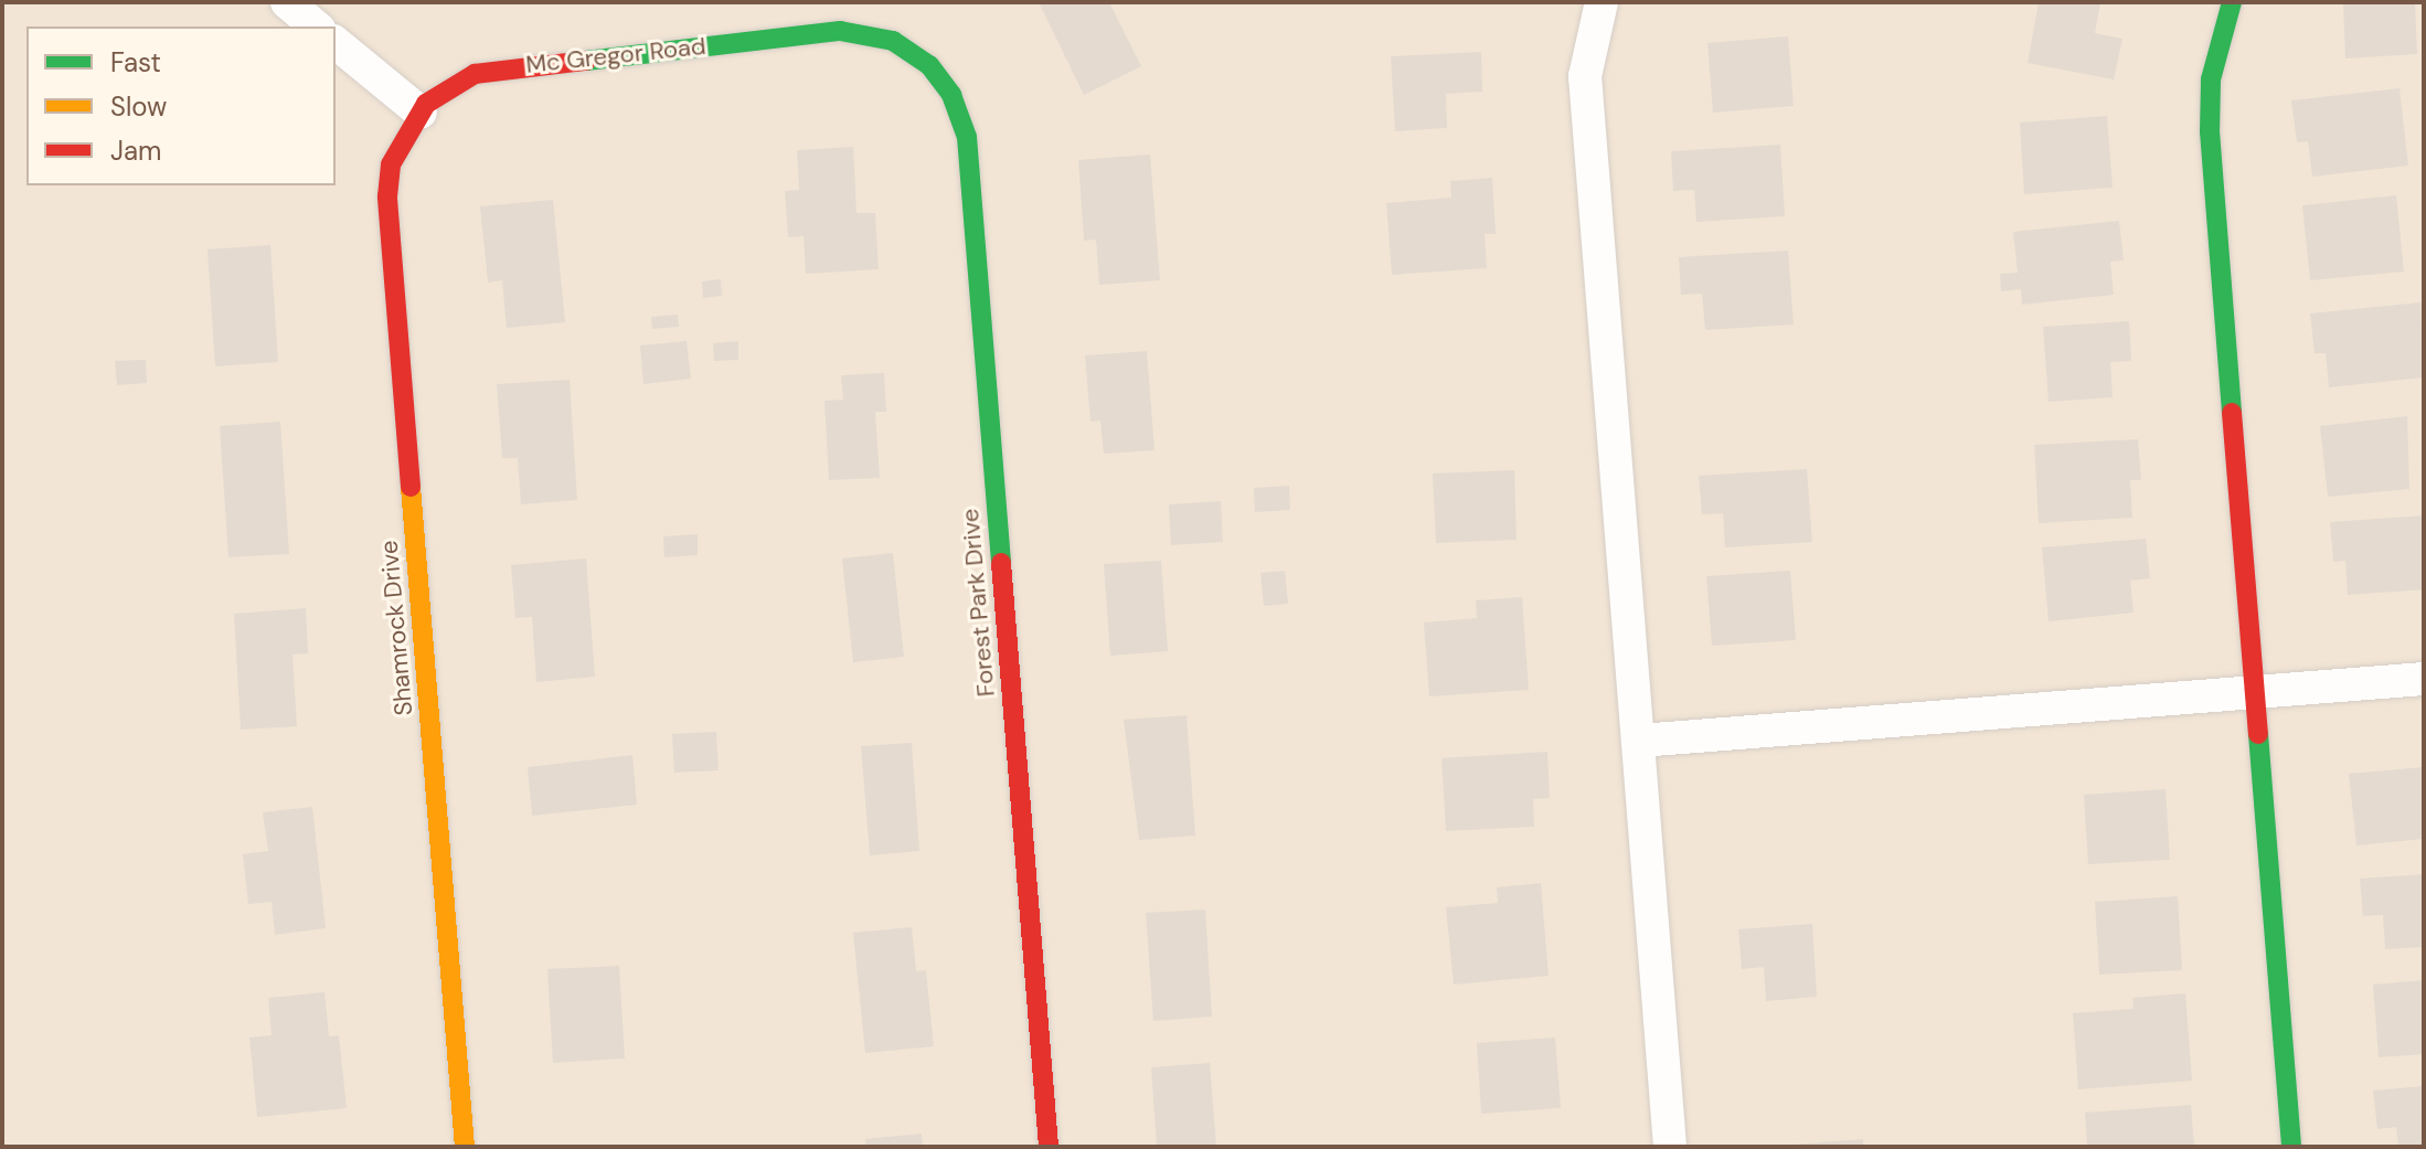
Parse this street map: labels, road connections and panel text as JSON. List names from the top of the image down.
{
  "streets": {
    "street": ["Mc Gregor Road", "Forest Park Drive", "Shamrock Drive"]
  },
  "crossings": [
    ["Mc Gregor Road", "Forest Park Drive"],
    ["Mc Gregor Road", "Shamrock Drive"]
  ],
  "legend": ["Fast", "Slow", "Jam"]
}
